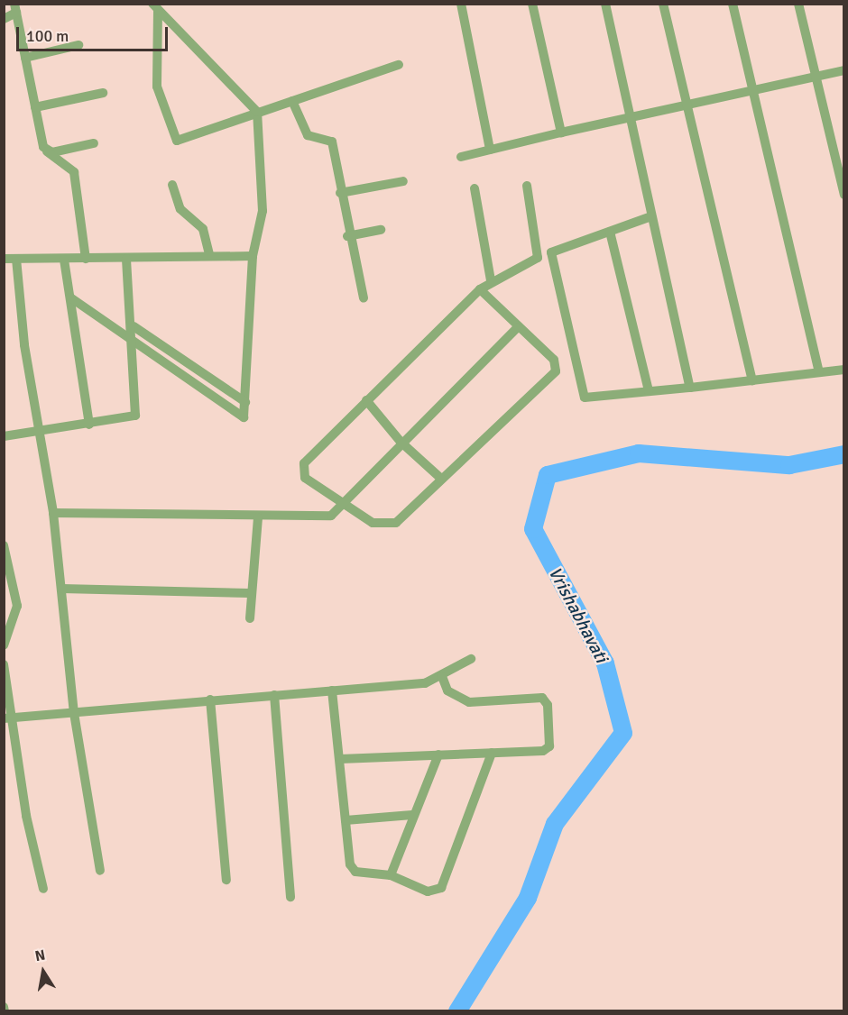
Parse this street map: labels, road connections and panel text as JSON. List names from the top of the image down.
{
  "water": ["Vrishabhavati"],
  "scale_bar": "100 m",
  "north": "top"
}
